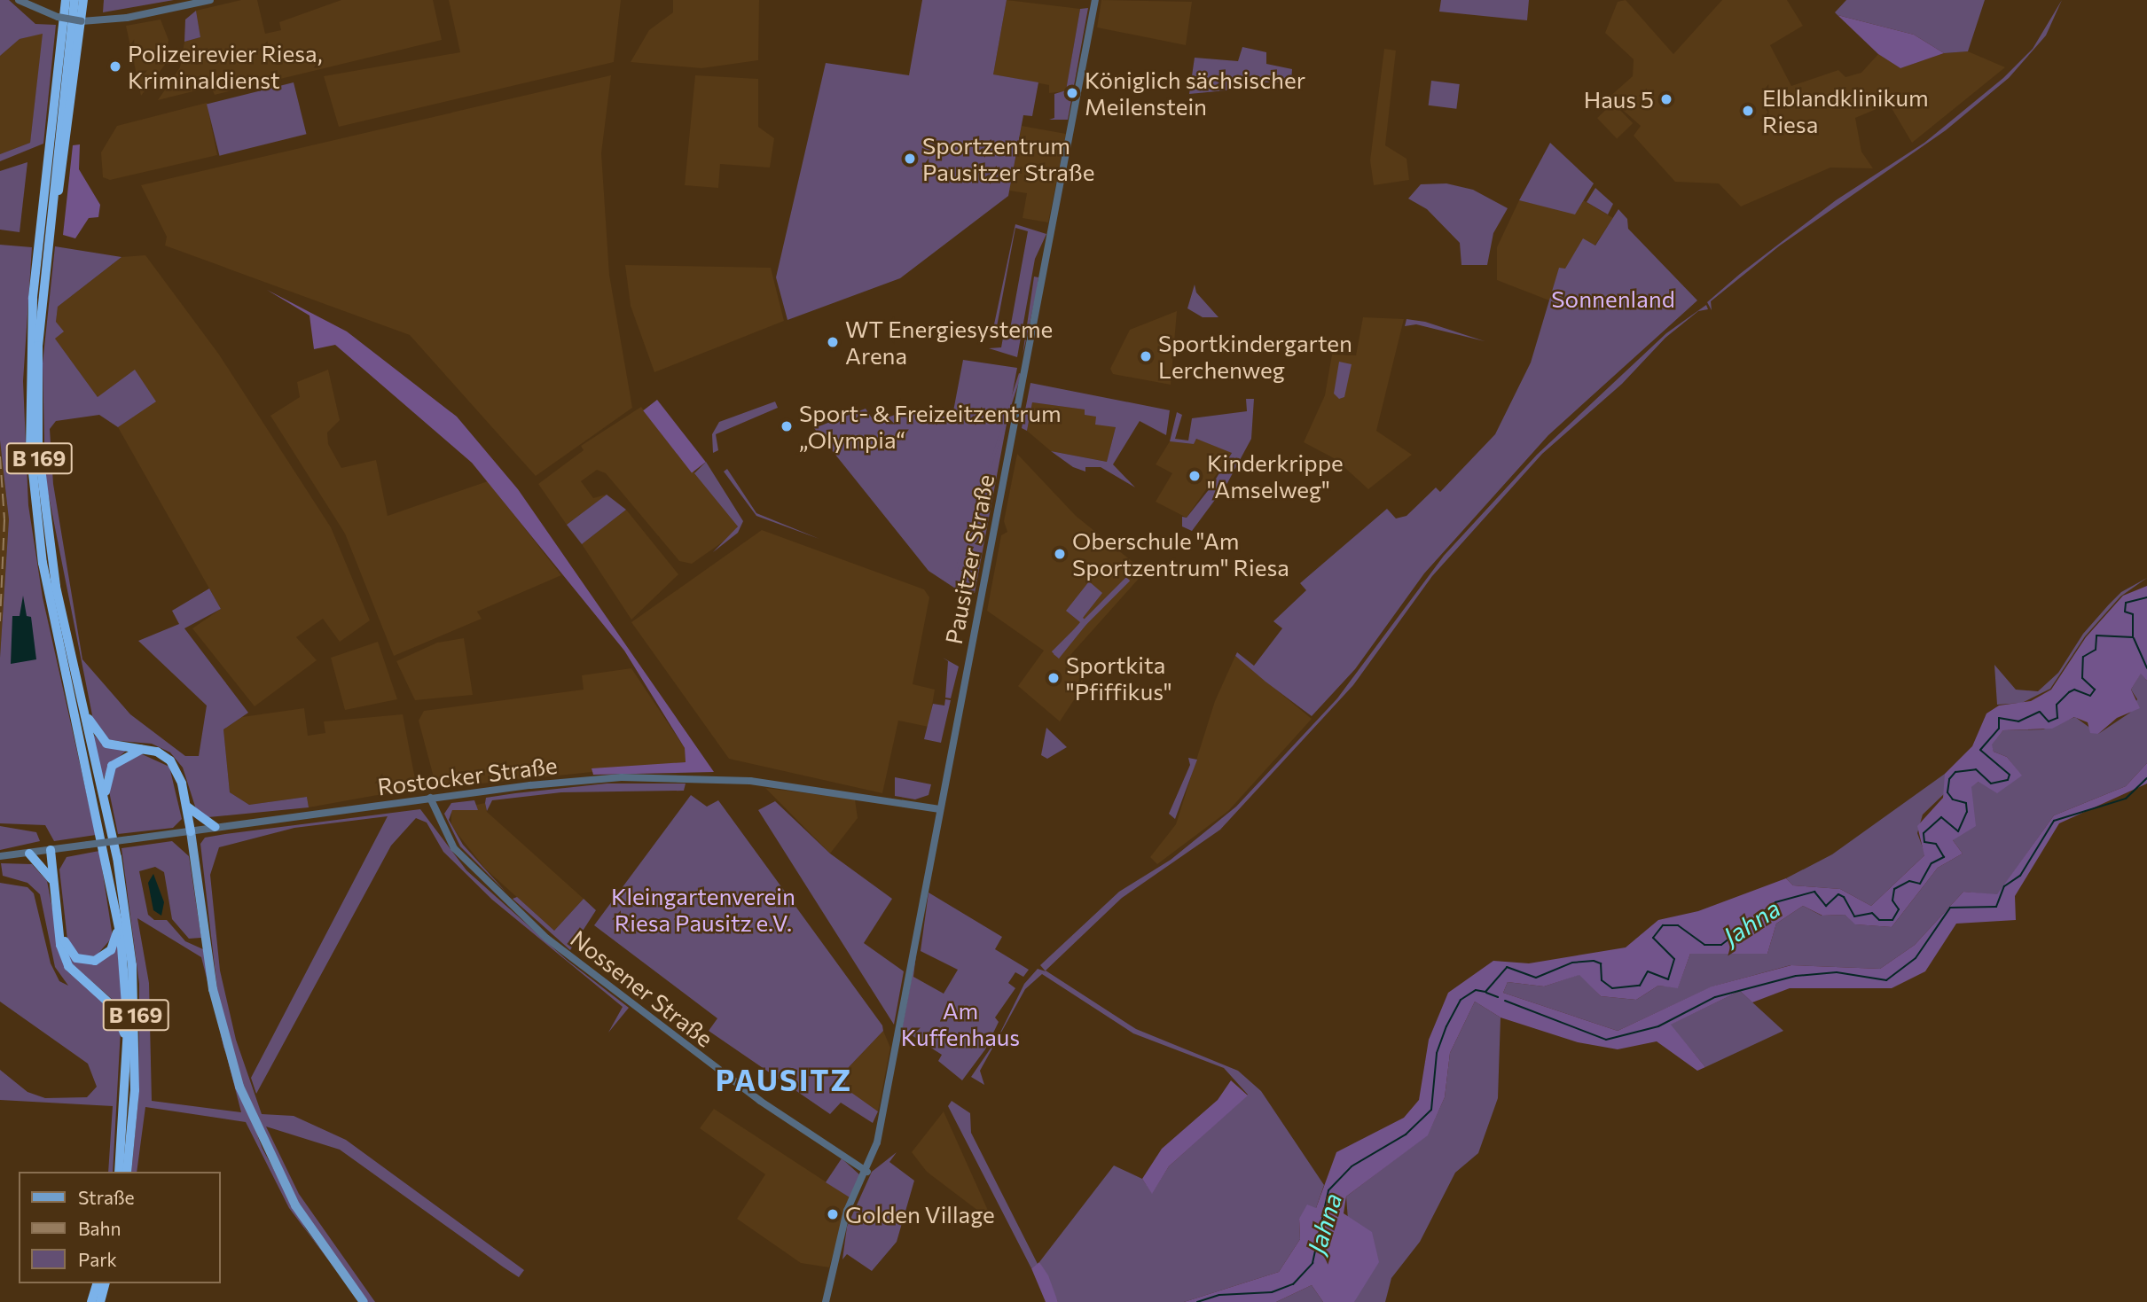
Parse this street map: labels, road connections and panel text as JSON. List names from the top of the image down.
{
  "streets": {
    "highway": ["B 169"],
    "street": ["Pausitzer Straße", "Rostocker Straße", "Nossener Straße"]
  },
  "crossings": [
    ["Pausitzer Straße", "Rostocker Straße"],
    ["Pausitzer Straße", "Nossener Straße"],
    ["Rostocker Straße", "Nossener Straße"]
  ],
  "districts": ["PAUSITZ"],
  "water": ["Jahna"],
  "parks": ["Sonnenland", "Kleingartenverein Riesa Pausitz e.V.", "Am Kuffenhaus"],
  "places": [
    "Polizeirevier Riesa, Kriminaldienst",
    "Königlich sächsischer Meilenstein",
    "Haus 5",
    "Elblandklinikum Riesa",
    "Sportzentrum Pausitzer Straße",
    "WT Energiesysteme Arena",
    "Sportkindergarten Lerchenweg",
    "Sport- & Freizeitzentrum „Olympia“",
    "Kinderkrippe \"Amselweg\"",
    "Oberschule \"Am Sportzentrum\" Riesa",
    "Sportkita \"Pfiffikus\"",
    "Golden Village"
  ],
  "legend": ["Straße", "Bahn", "Park"]
}
